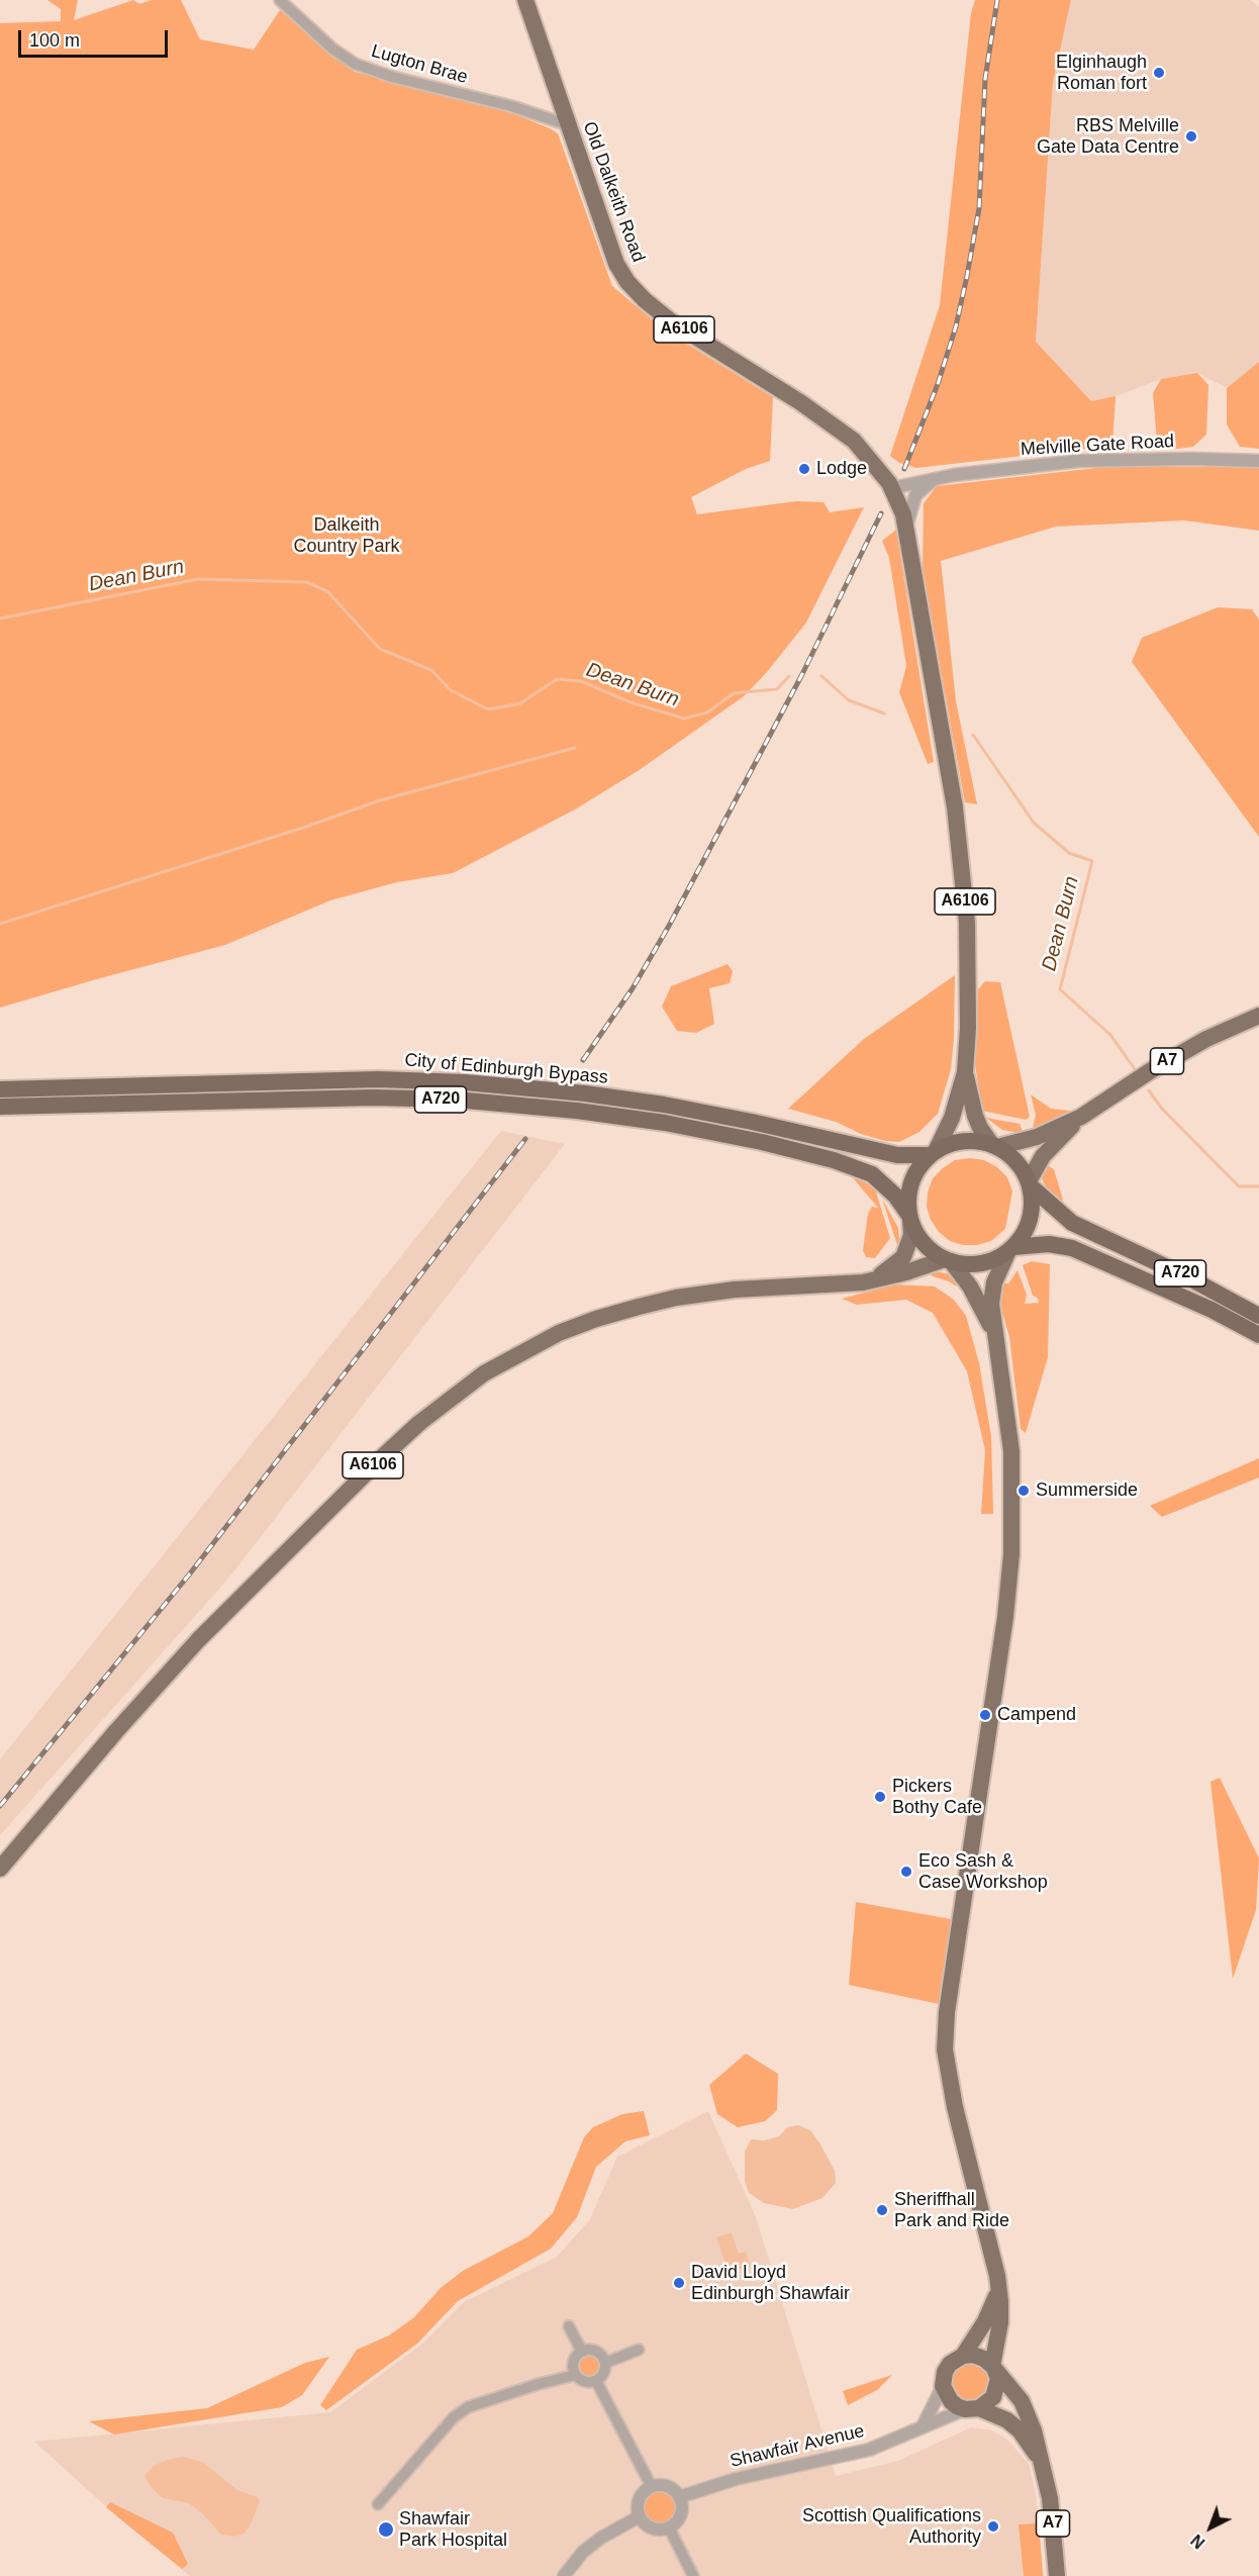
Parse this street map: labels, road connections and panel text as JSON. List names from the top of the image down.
{
  "streets": {
    "highway": ["City of Edinburgh Bypass", "A720"],
    "main road": ["Old Dalkeith Road", "A6106", "A7"],
    "street": ["Lugton Brae", "Melville Gate Road", "Shawfair Avenue"]
  },
  "crossings": [
    ["Lugton Brae", "Old Dalkeith Road"],
    ["Old Dalkeith Road", "A6106"],
    ["Old Dalkeith Road", "Melville Gate Road"],
    ["A6106", "Melville Gate Road"],
    ["A6106", "A7"],
    ["A6106", "City of Edinburgh Bypass"],
    ["A6106", "A720"],
    ["A7", "City of Edinburgh Bypass"],
    ["A7", "A720"],
    ["A7", "Shawfair Avenue"],
    ["City of Edinburgh Bypass", "A720"]
  ],
  "water": ["Dean Burn"],
  "parks": ["Dalkeith Country Park"],
  "places": [
    "Elginhaugh Roman fort",
    "RBS Melville Gate Data Centre",
    "Lodge",
    "Summerside",
    "Campend",
    "Pickers Bothy Cafe",
    "Eco Sash & Case Workshop",
    "Sheriffhall Park and Ride",
    "David Lloyd Edinburgh Shawfair",
    "Scottish Qualifications Authority",
    "Shawfair Park Hospital"
  ],
  "scale_bar": "100 m",
  "north": "bottom left"
}
